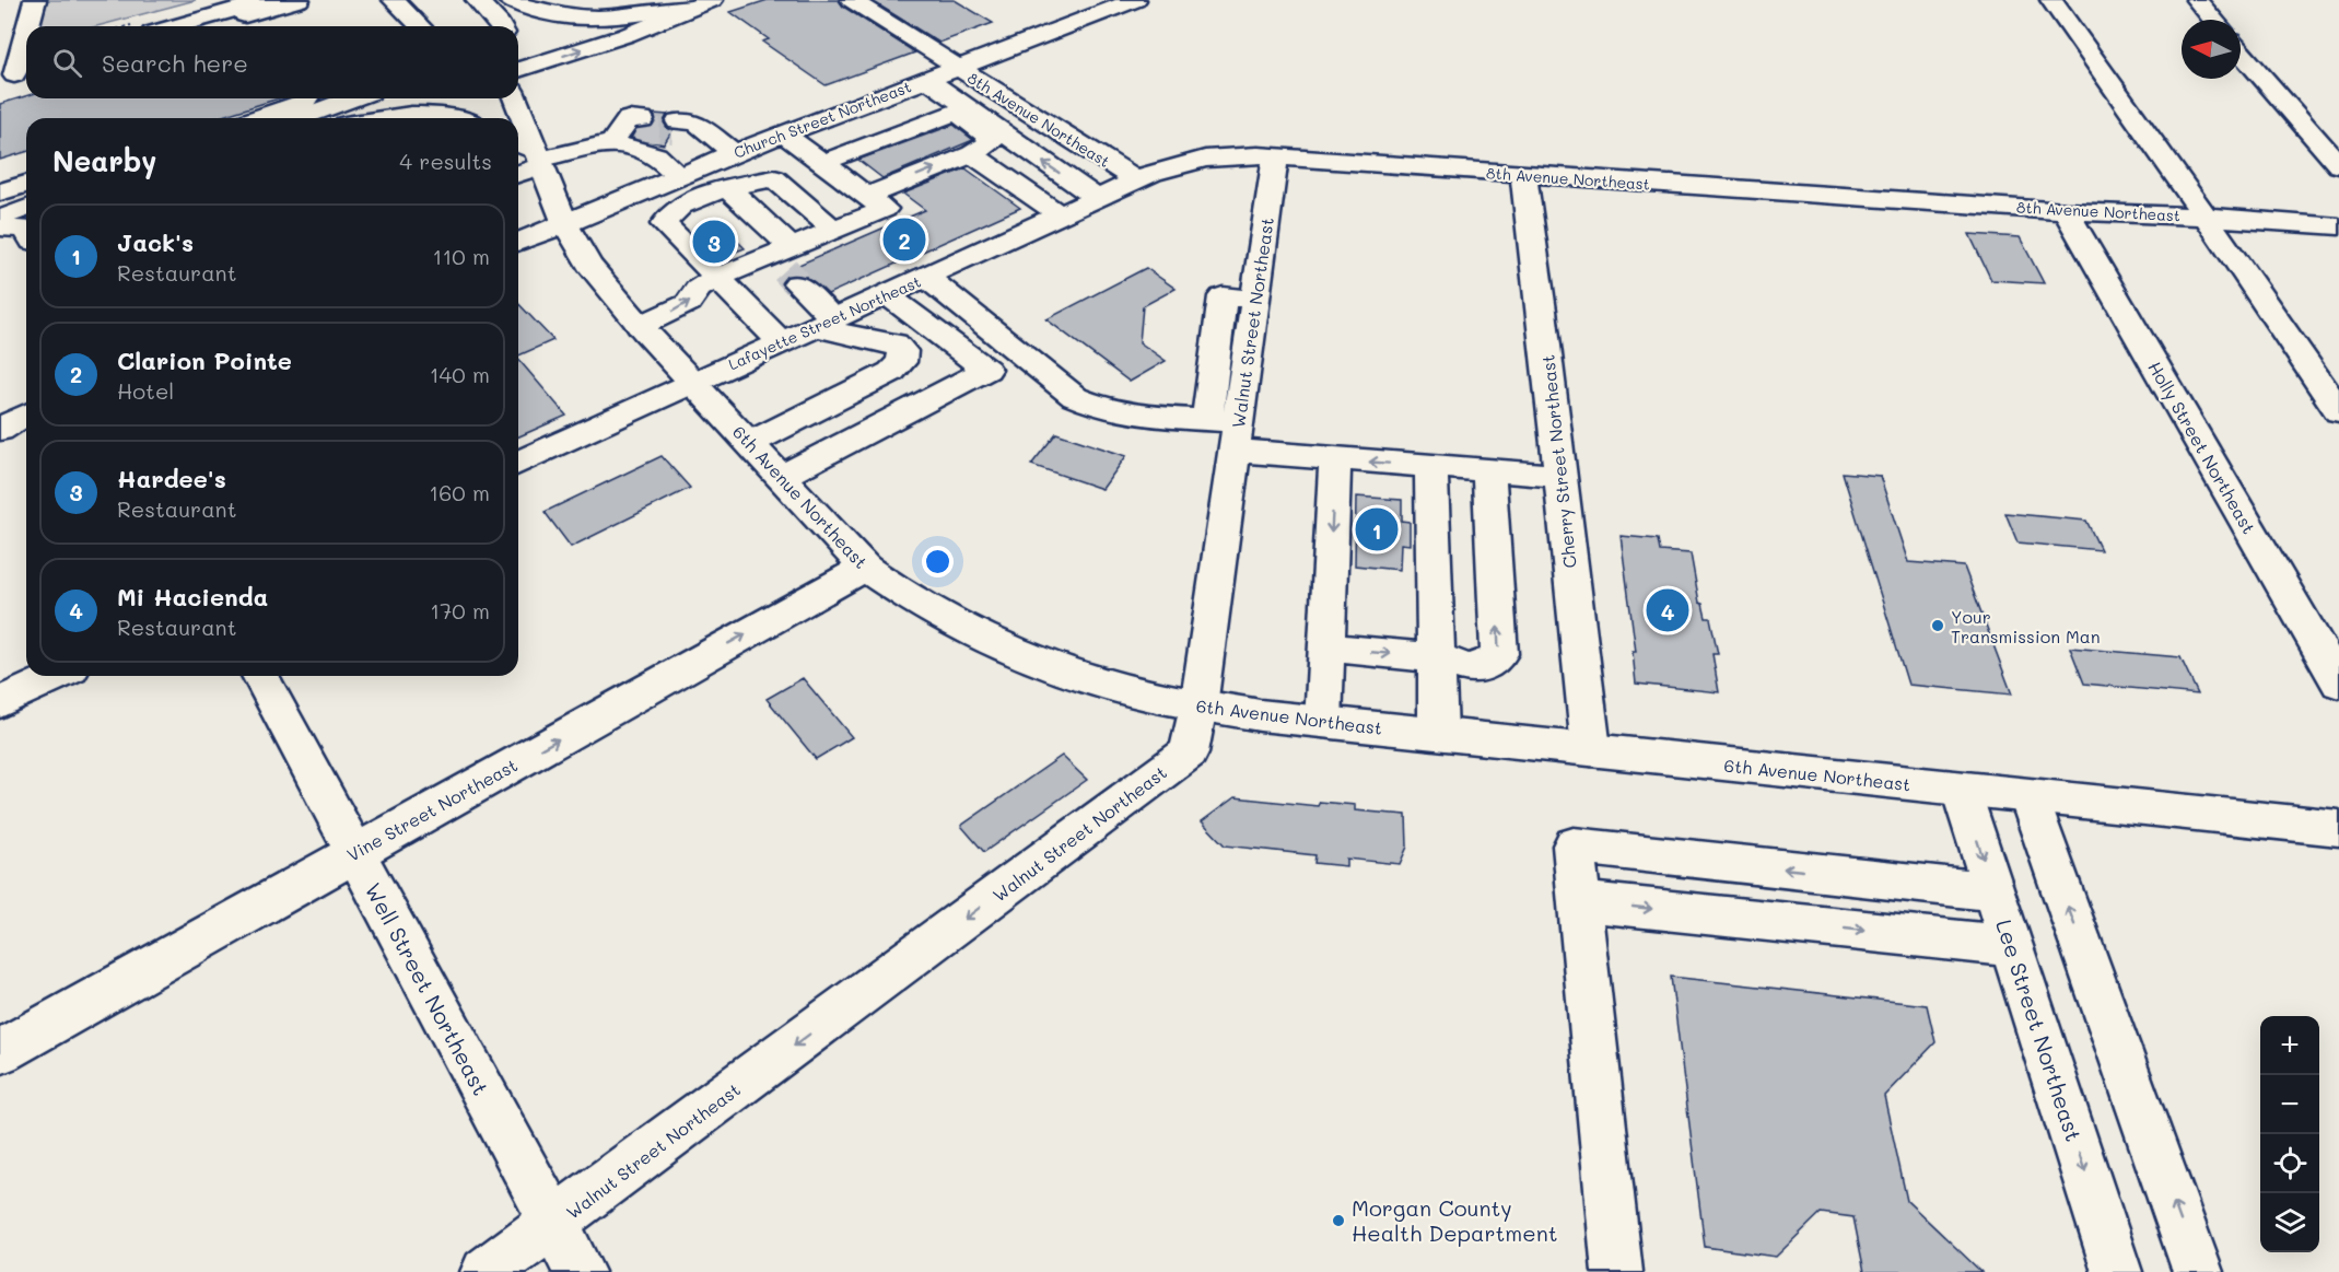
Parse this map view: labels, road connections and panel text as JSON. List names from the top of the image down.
{
  "streets": {
    "main road": [
      "Church Street Northeast",
      "8th Avenue Northeast",
      "Lafayette Street Northeast",
      "Walnut Street Northeast",
      "Holly Street Northeast",
      "Cherry Street Northeast",
      "6th Avenue Northeast",
      "Vine Street Northeast",
      "Well Street Northeast",
      "Lee Street Northeast"
    ]
  },
  "crossings": [
    ["Church Street Northeast", "8th Avenue Northeast"],
    ["Church Street Northeast", "6th Avenue Northeast"],
    ["8th Avenue Northeast", "Lafayette Street Northeast"],
    ["8th Avenue Northeast", "Walnut Street Northeast"],
    ["8th Avenue Northeast", "Holly Street Northeast"],
    ["8th Avenue Northeast", "Cherry Street Northeast"],
    ["Lafayette Street Northeast", "6th Avenue Northeast"],
    ["Walnut Street Northeast", "6th Avenue Northeast"],
    ["Walnut Street Northeast", "Well Street Northeast"],
    ["Cherry Street Northeast", "6th Avenue Northeast"],
    ["6th Avenue Northeast", "Vine Street Northeast"],
    ["6th Avenue Northeast", "Lee Street Northeast"],
    ["Vine Street Northeast", "Well Street Northeast"]
  ],
  "one_way": ["Walnut Street Northeast", "Vine Street Northeast"],
  "places": ["Your Transmission Man", "Morgan County Health Department"],
  "north": "left",
  "page": {
    "search": "Search here",
    "heading": ["Nearby", "4 results"],
    "list": [
      {
        "mark": "1",
        "name": "Jack's",
        "note": "Restaurant",
        "value": "110 m"
      },
      {
        "mark": "2",
        "name": "Clarion Pointe",
        "note": "Hotel",
        "value": "140 m"
      },
      {
        "mark": "3",
        "name": "Hardee's",
        "note": "Restaurant",
        "value": "160 m"
      },
      {
        "mark": "4",
        "name": "Mi Hacienda",
        "note": "Restaurant",
        "value": "170 m"
      }
    ],
    "pins": [
      "2",
      "3",
      "1",
      "4"
    ],
    "map_buttons": ["+", "−"]
  }
}
